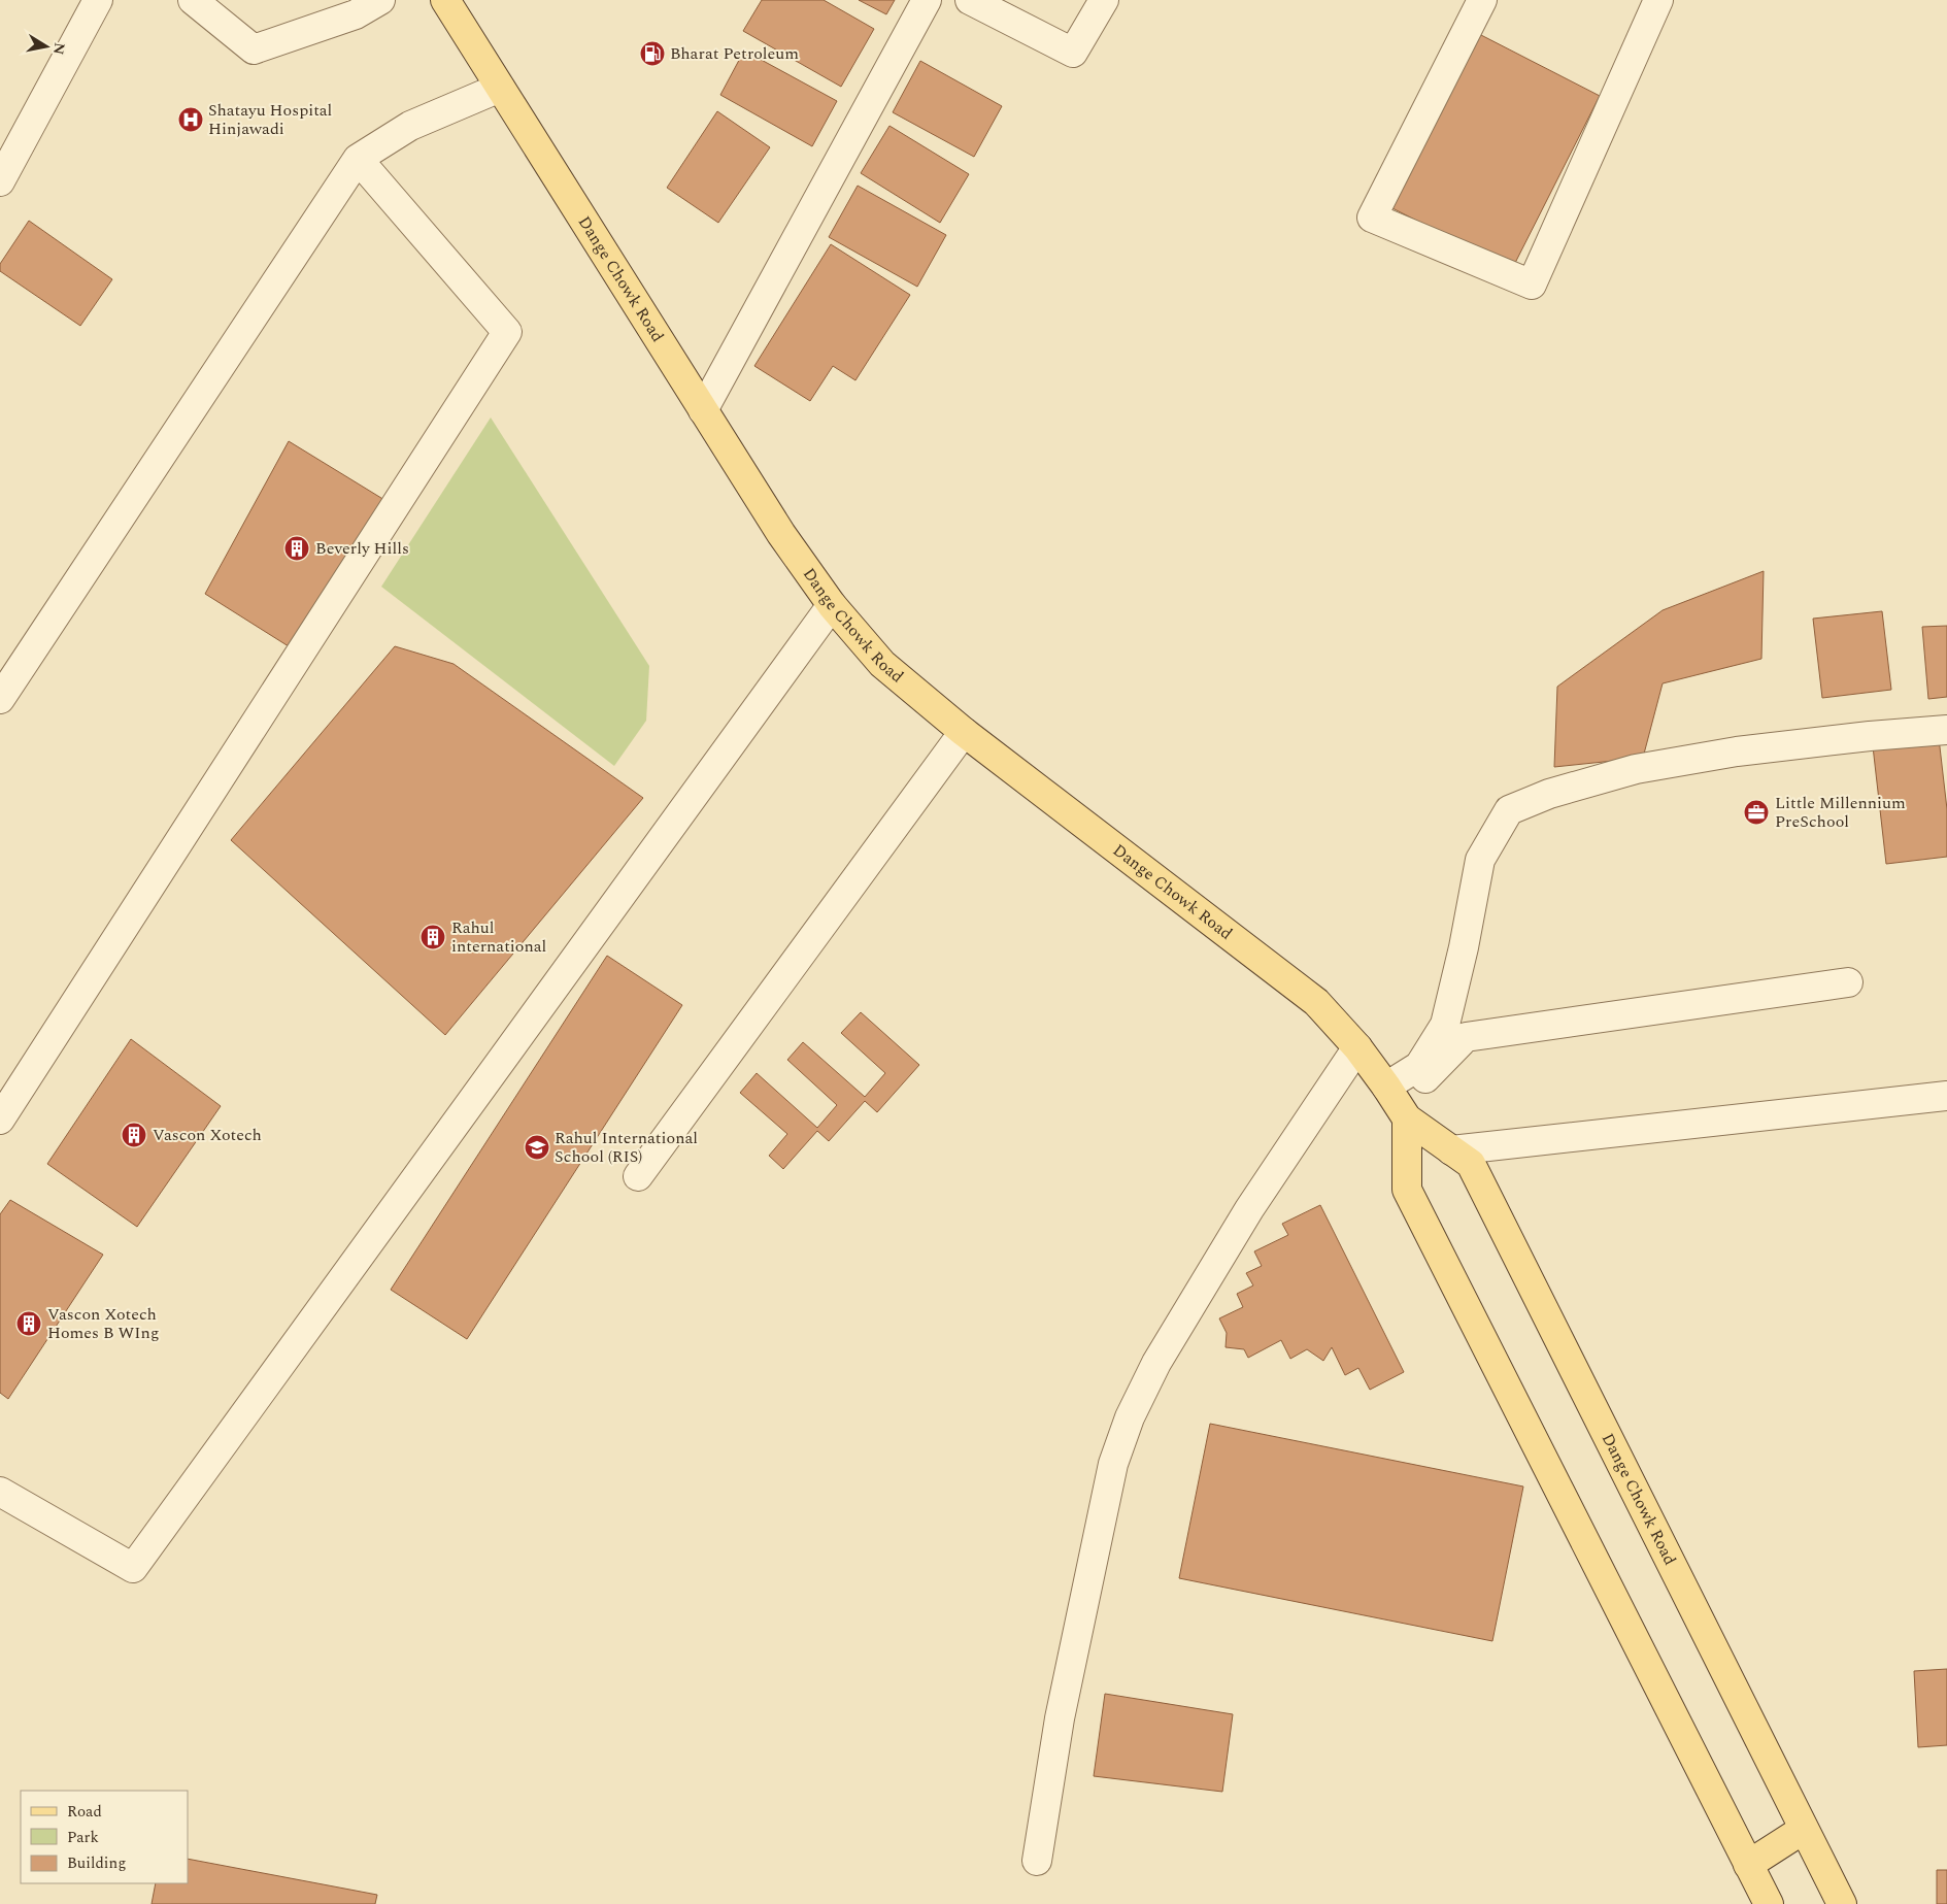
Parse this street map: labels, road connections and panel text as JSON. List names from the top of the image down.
{
  "streets": {
    "main road": ["Dange Chowk Road"]
  },
  "places": {
    "fuel station": ["Bharat Petroleum"],
    "hospital": ["Shatayu Hospital Hinjawadi"],
    "building": [
      "Beverly Hills",
      "Rahul international",
      "Vascon Xotech",
      "Vascon Xotech Homes B WIng"
    ],
    "office": ["Little Millennium PreSchool"],
    "school or university": ["Rahul International School (RIS)"]
  },
  "legend": ["Road", "Park", "Building"],
  "north": "right"
}
